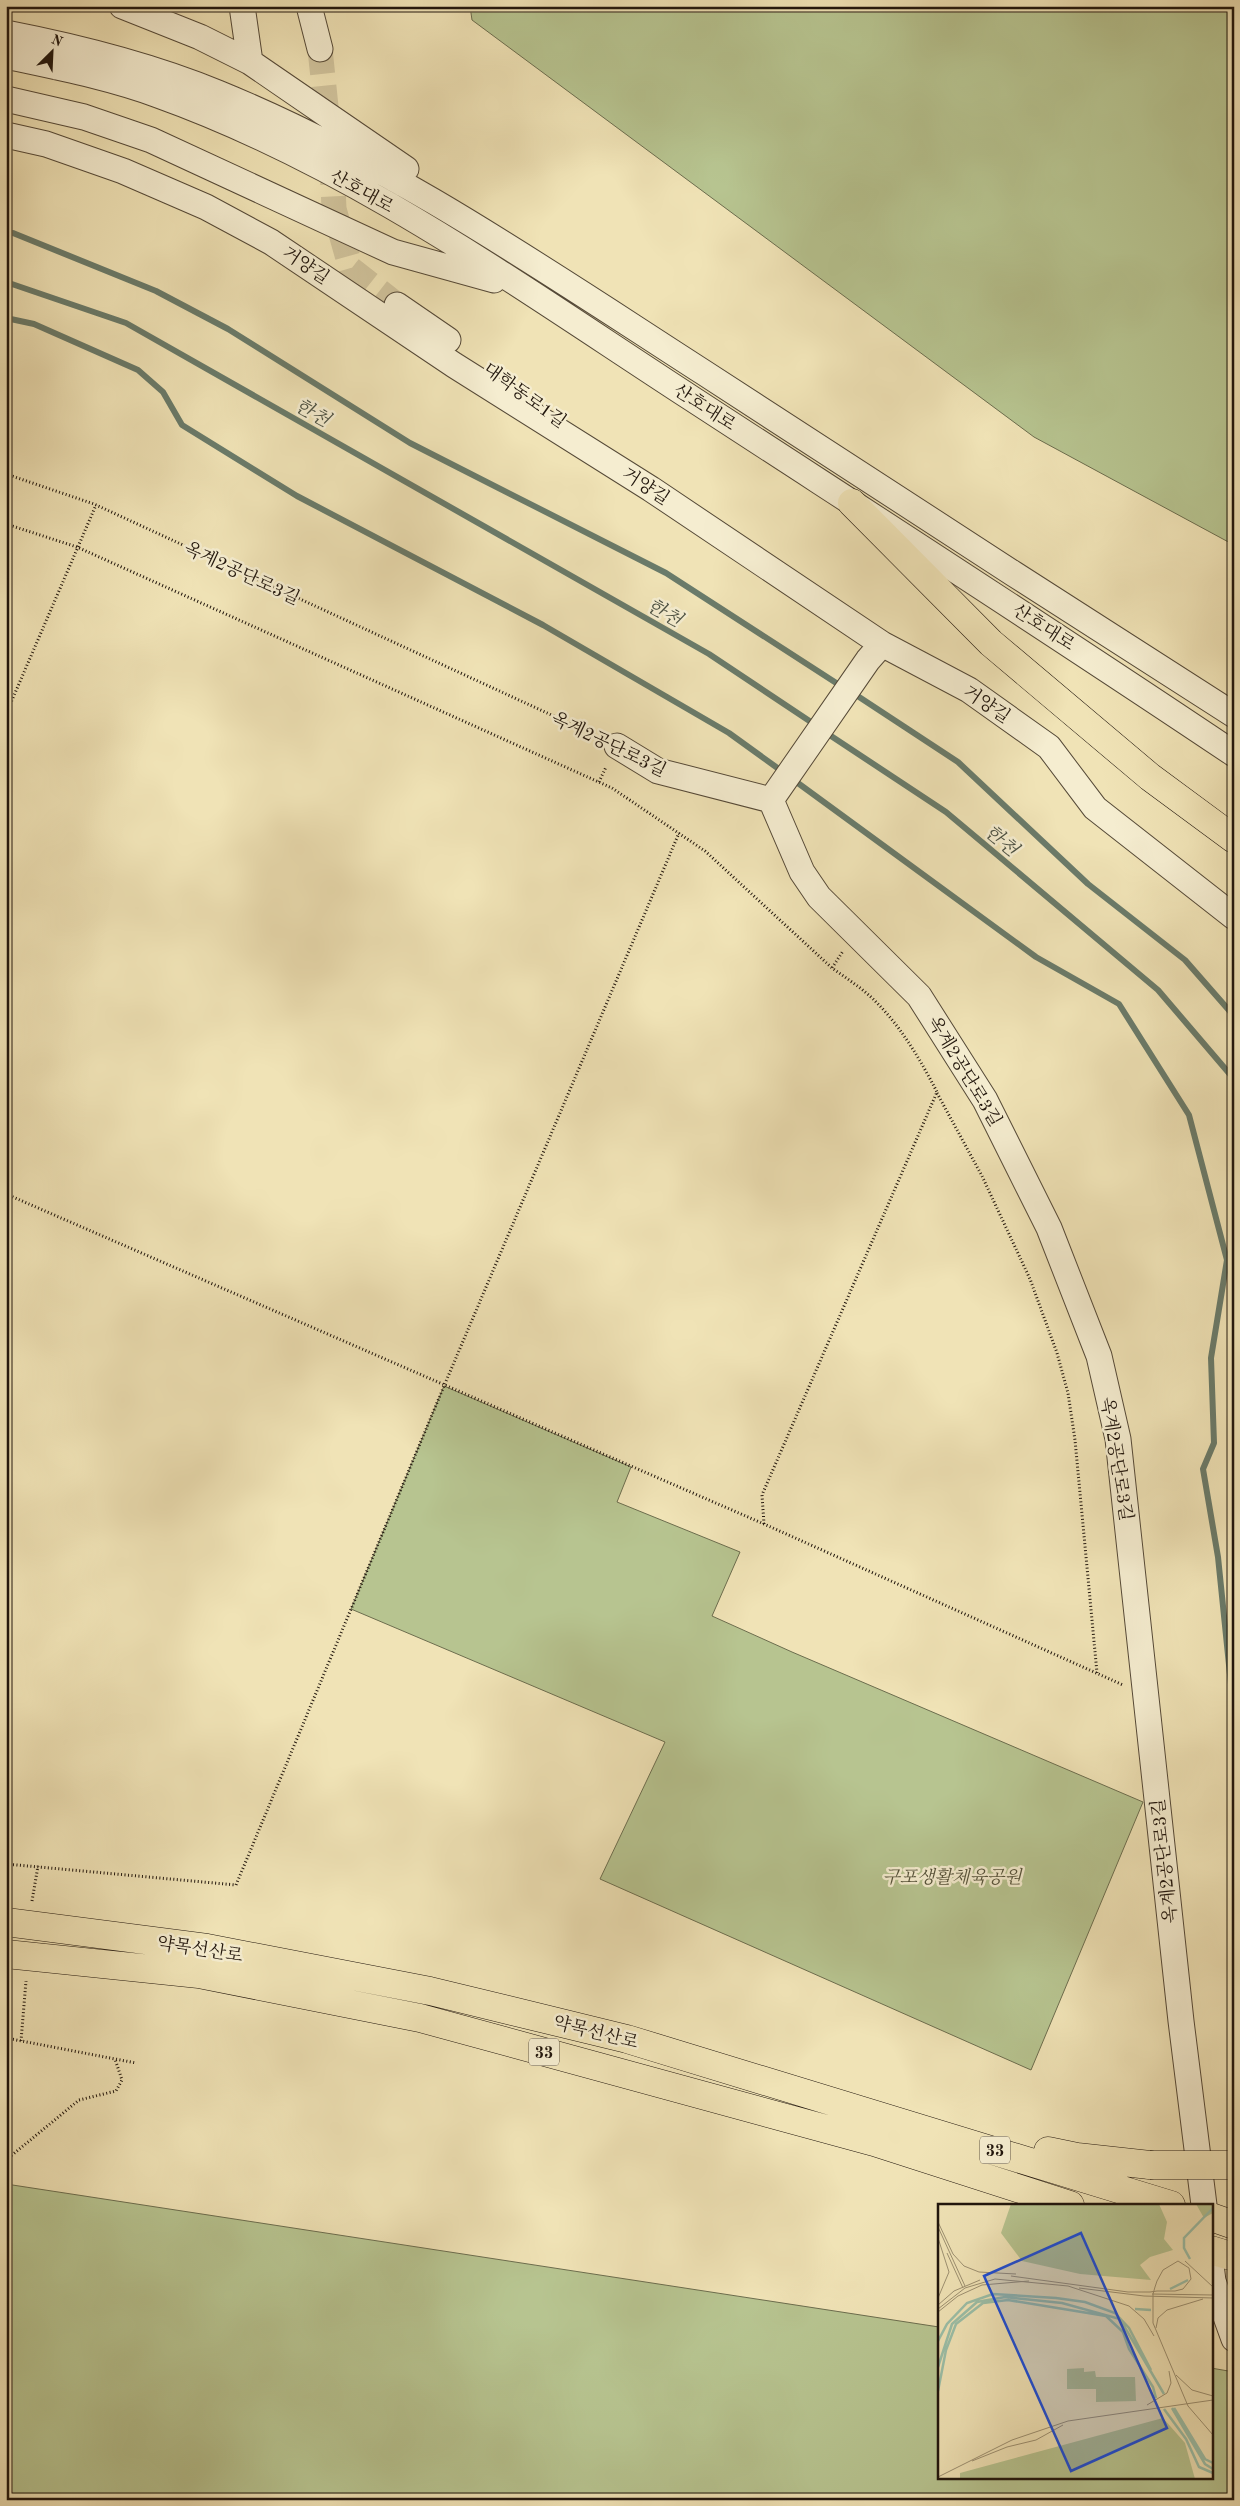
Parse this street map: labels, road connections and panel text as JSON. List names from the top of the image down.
{
  "streets": {
    "highway": ["약목선산로", "33"],
    "street": [
      "산호대로",
      "거양길",
      "대학동로1길",
      "옥계2공단로3길"
    ]
  },
  "crossings": [
    ["거양길", "대학동로1길"]
  ],
  "water": ["한천"],
  "parks": ["구포생활체육공원"],
  "north": "top right"
}
